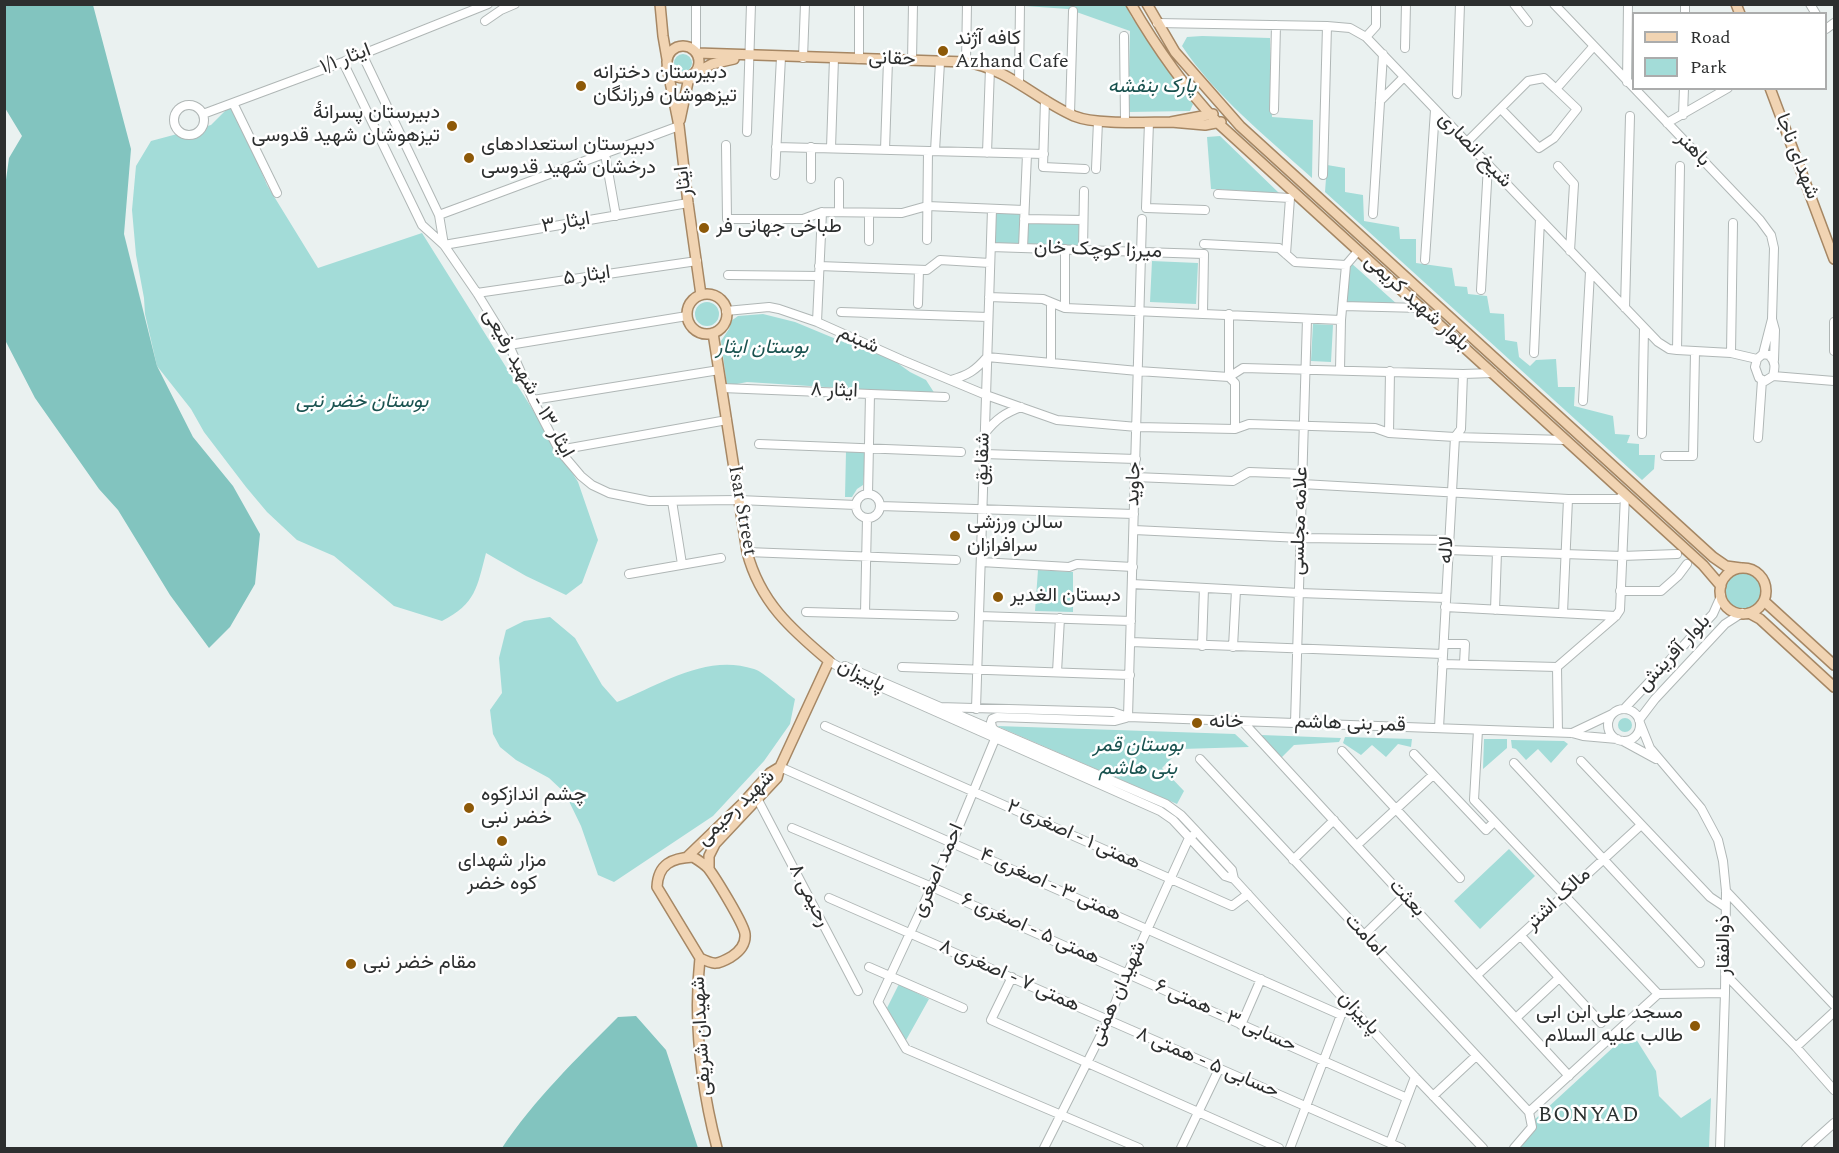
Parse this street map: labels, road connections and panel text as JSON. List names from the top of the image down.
{
  "streets": {
    "main road": [
      "حقانی",
      "شهدای ناجا",
      "ایثار",
      "بلوار شهید کریمی",
      "Isar Street",
      "شهید رحیمی",
      "شهیدان شریفی"
    ],
    "street": [
      "ایثار ۱/۱",
      "باهنر",
      "شیخ انصاری",
      "ایثار ۳",
      "میرزا کوچک خان",
      "ایثار ۵",
      "شبنم",
      "ایثار ۱۳ - شهید رفیعی",
      "ایثار ۸",
      "شقایق",
      "جاوید",
      "علامه مجلسی",
      "لاله",
      "بلوار آفرینش",
      "پاییزان",
      "قمر بنی هاشم",
      "همتی ۱ - اصغری ۲",
      "احمد اصغری",
      "همتی ۳ - اصغری ۴",
      "رحیمی ۸",
      "بعثت",
      "مالک اشتر",
      "همتی ۵ - اصغری ۶",
      "امامت",
      "ذوالفقار",
      "همتی ۷ - اصغری ۸",
      "شهیدان همتی",
      "حسابی ۳ - همتی ۶",
      "حسابی ۵ - همتی ۸"
    ]
  },
  "crossings": [
    ["ایثار ۱/۱", "ایثار ۱۳ - شهید رفیعی"],
    ["حقانی", "ایثار"],
    ["باهنر", "شیخ انصاری"],
    ["شیخ انصاری", "بلوار شهید کریمی"],
    ["ایثار", "ایثار ۳"],
    ["ایثار", "ایثار ۵"],
    ["ایثار", "شبنم"],
    ["ایثار", "Isar Street"],
    ["ایثار ۳", "ایثار ۱۳ - شهید رفیعی"],
    ["میرزا کوچک خان", "شقایق"],
    ["میرزا کوچک خان", "جاوید"],
    ["ایثار ۵", "ایثار ۱۳ - شهید رفیعی"],
    ["بلوار شهید کریمی", "شبنم"],
    ["بلوار شهید کریمی", "بلوار آفرینش"],
    ["شبنم", "شقایق"],
    ["شبنم", "جاوید"],
    ["شبنم", "Isar Street"],
    ["شبنم", "علامه مجلسی"],
    ["شبنم", "لاله"],
    ["ایثار ۱۳ - شهید رفیعی", "Isar Street"],
    ["ایثار ۸", "Isar Street"],
    ["شقایق", "قمر بنی هاشم"],
    ["جاوید", "قمر بنی هاشم"],
    ["Isar Street", "پاییزان"],
    ["Isar Street", "شهید رحیمی"],
    ["علامه مجلسی", "قمر بنی هاشم"],
    ["لاله", "قمر بنی هاشم"],
    ["بلوار آفرینش", "قمر بنی هاشم"],
    ["پاییزان", "قمر بنی هاشم"],
    ["پاییزان", "شهید رحیمی"],
    ["پاییزان", "همتی ۱ - اصغری ۲"],
    ["پاییزان", "احمد اصغری"],
    ["پاییزان", "شهیدان همتی"],
    ["قمر بنی هاشم", "احمد اصغری"],
    ["قمر بنی هاشم", "بعثت"],
    ["شهید رحیمی", "همتی ۳ - اصغری ۴"],
    ["شهید رحیمی", "شهیدان شریفی"],
    ["همتی ۱ - اصغری ۲", "احمد اصغری"],
    ["همتی ۱ - اصغری ۲", "شهیدان همتی"],
    ["احمد اصغری", "همتی ۳ - اصغری ۴"],
    ["احمد اصغری", "همتی ۵ - اصغری ۶"],
    ["احمد اصغری", "همتی ۷ - اصغری ۸"],
    ["احمد اصغری", "شهیدان همتی"],
    ["همتی ۳ - اصغری ۴", "شهیدان همتی"],
    ["بعثت", "مالک اشتر"],
    ["همتی ۵ - اصغری ۶", "شهیدان همتی"],
    ["همتی ۵ - اصغری ۶", "حسابی ۳ - همتی ۶"],
    ["همتی ۷ - اصغری ۸", "شهیدان همتی"],
    ["همتی ۷ - اصغری ۸", "حسابی ۵ - همتی ۸"],
    ["شهیدان همتی", "حسابی ۳ - همتی ۶"],
    ["شهیدان همتی", "حسابی ۵ - همتی ۸"]
  ],
  "districts": ["BONYAD"],
  "parks": [
    "پارک بنفشه",
    "بوستان ایثار",
    "بوستان خضر نبی",
    "بوستان قمر بنی هاشم"
  ],
  "places": [
    "کافه آژند Azhand Cafe",
    "دبیرستان دخترانه تیزهوشان فرزانگان",
    "دبیرستان پسرانهٔ تیزهوشان شهید قدوسی",
    "دبیرستان استعدادهای درخشان شهید قدوسی",
    "طباخی جهانی فر",
    "سالن ورزشی سرافرازان",
    "دبستان الغدیر",
    "خانه",
    "چشم اندازکوه خضر نبی",
    "مزار شهدای کوه خضر",
    "مقام خضر نبی",
    "مسجد علی ابن ابی طالب علیه السلام"
  ],
  "legend": ["Road", "Park"]
}
